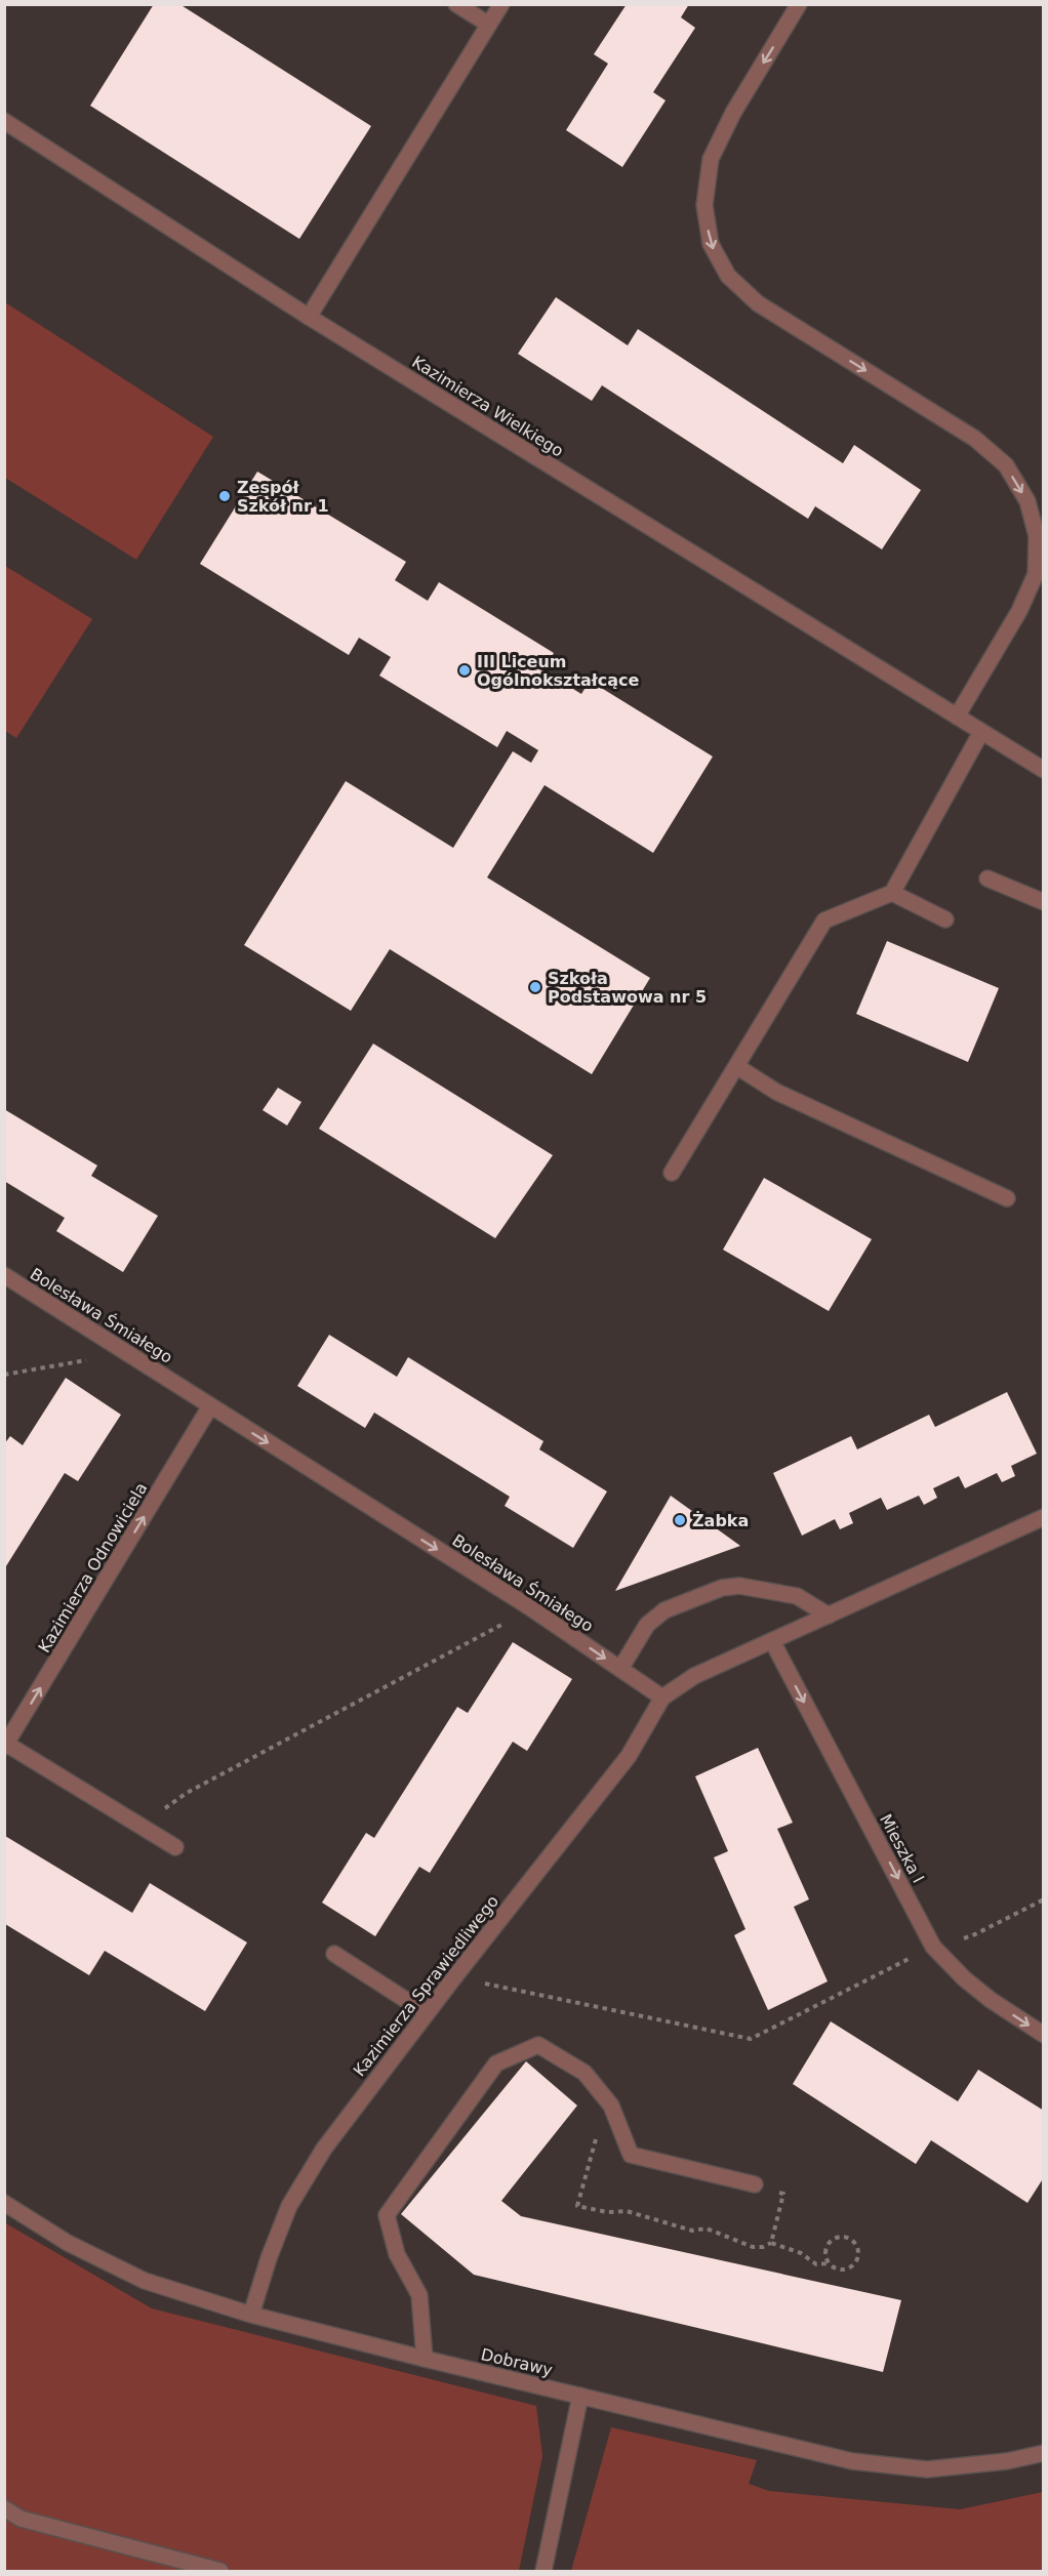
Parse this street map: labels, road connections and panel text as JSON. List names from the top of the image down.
{
  "streets": {
    "street": [
      "Kazimierza Wielkiego",
      "Bolesława Śmiałego",
      "Kazimierza Odnowiciela",
      "Mieszka I",
      "Kazimierza Sprawiedliwego",
      "Dobrawy"
    ]
  },
  "crossings": [
    ["Bolesława Śmiałego", "Kazimierza Odnowiciela"],
    ["Bolesława Śmiałego", "Kazimierza Sprawiedliwego"],
    ["Kazimierza Sprawiedliwego", "Dobrawy"]
  ],
  "one_way": ["Bolesława Śmiałego", "Kazimierza Odnowiciela", "Mieszka I"],
  "places": [
    "Zespół Szkół nr 1",
    "III Liceum Ogólnokształcące",
    "Szkoła Podstawowa nr 5",
    "Żabka"
  ]
}
